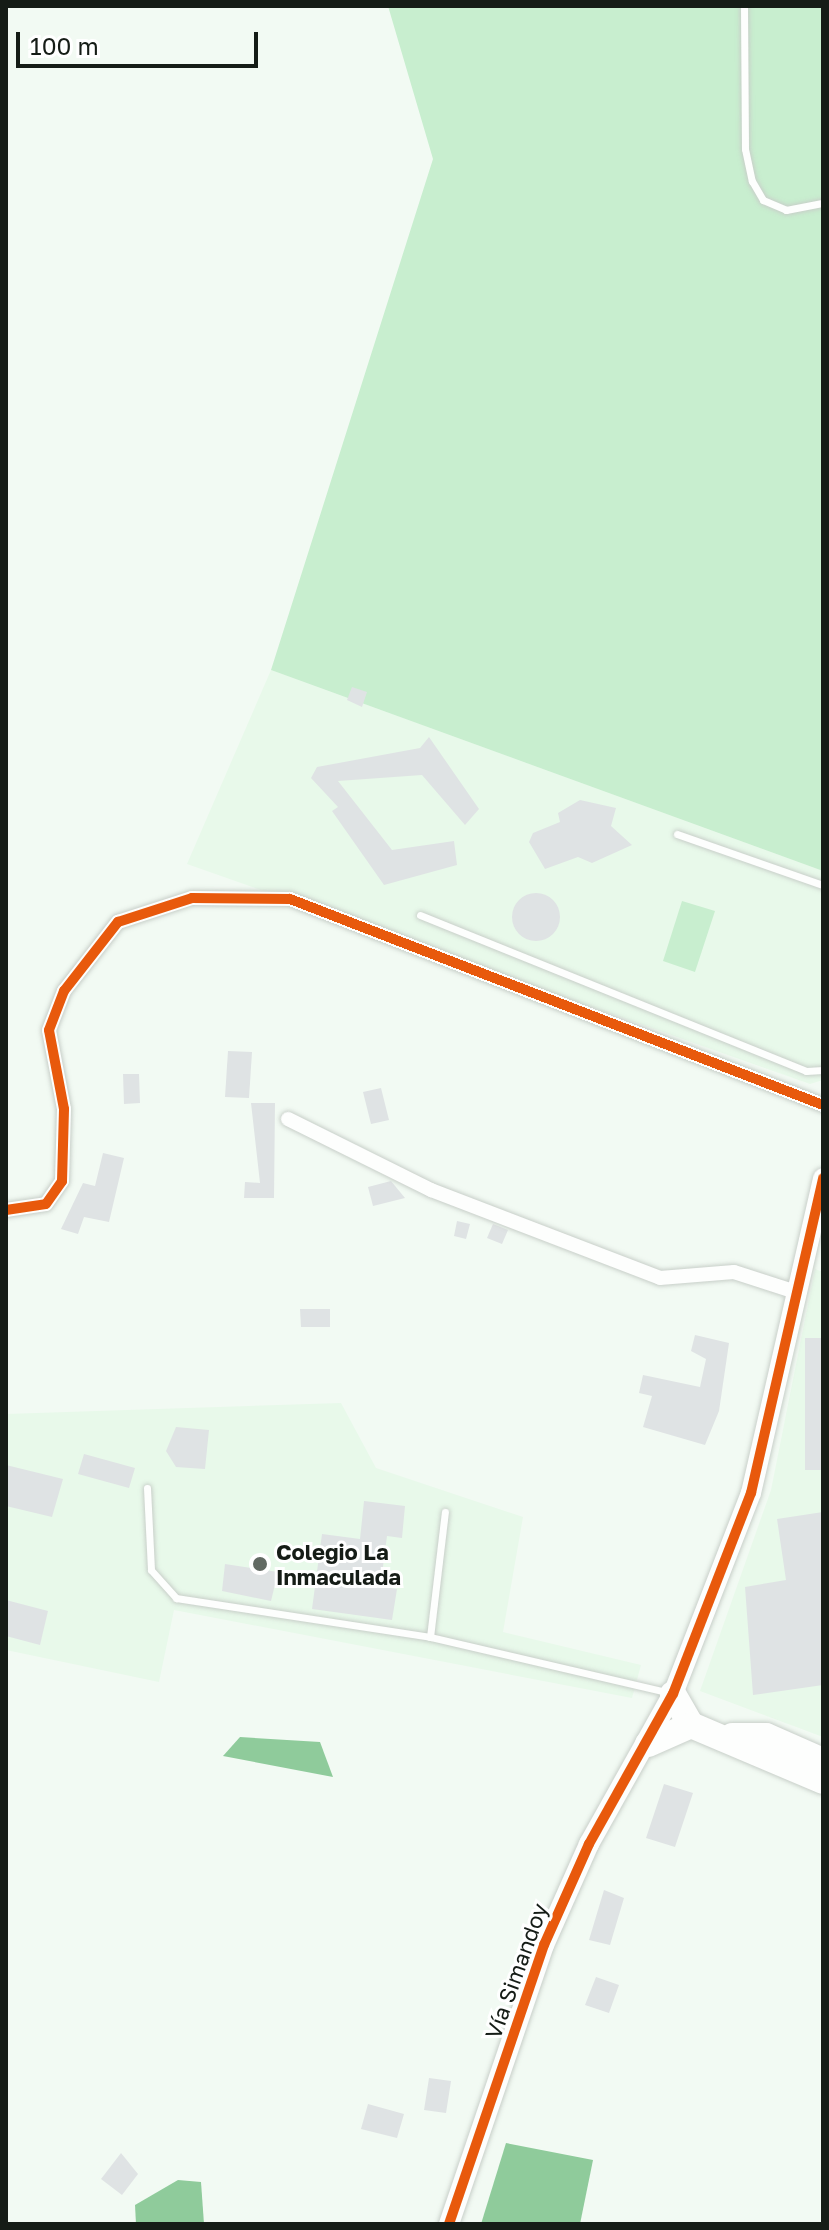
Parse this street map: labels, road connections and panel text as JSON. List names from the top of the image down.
{
  "streets": {
    "street": ["Vía Simandoy"]
  },
  "places": ["Colegio La Inmaculada"],
  "scale_bar": "100 m"
}
